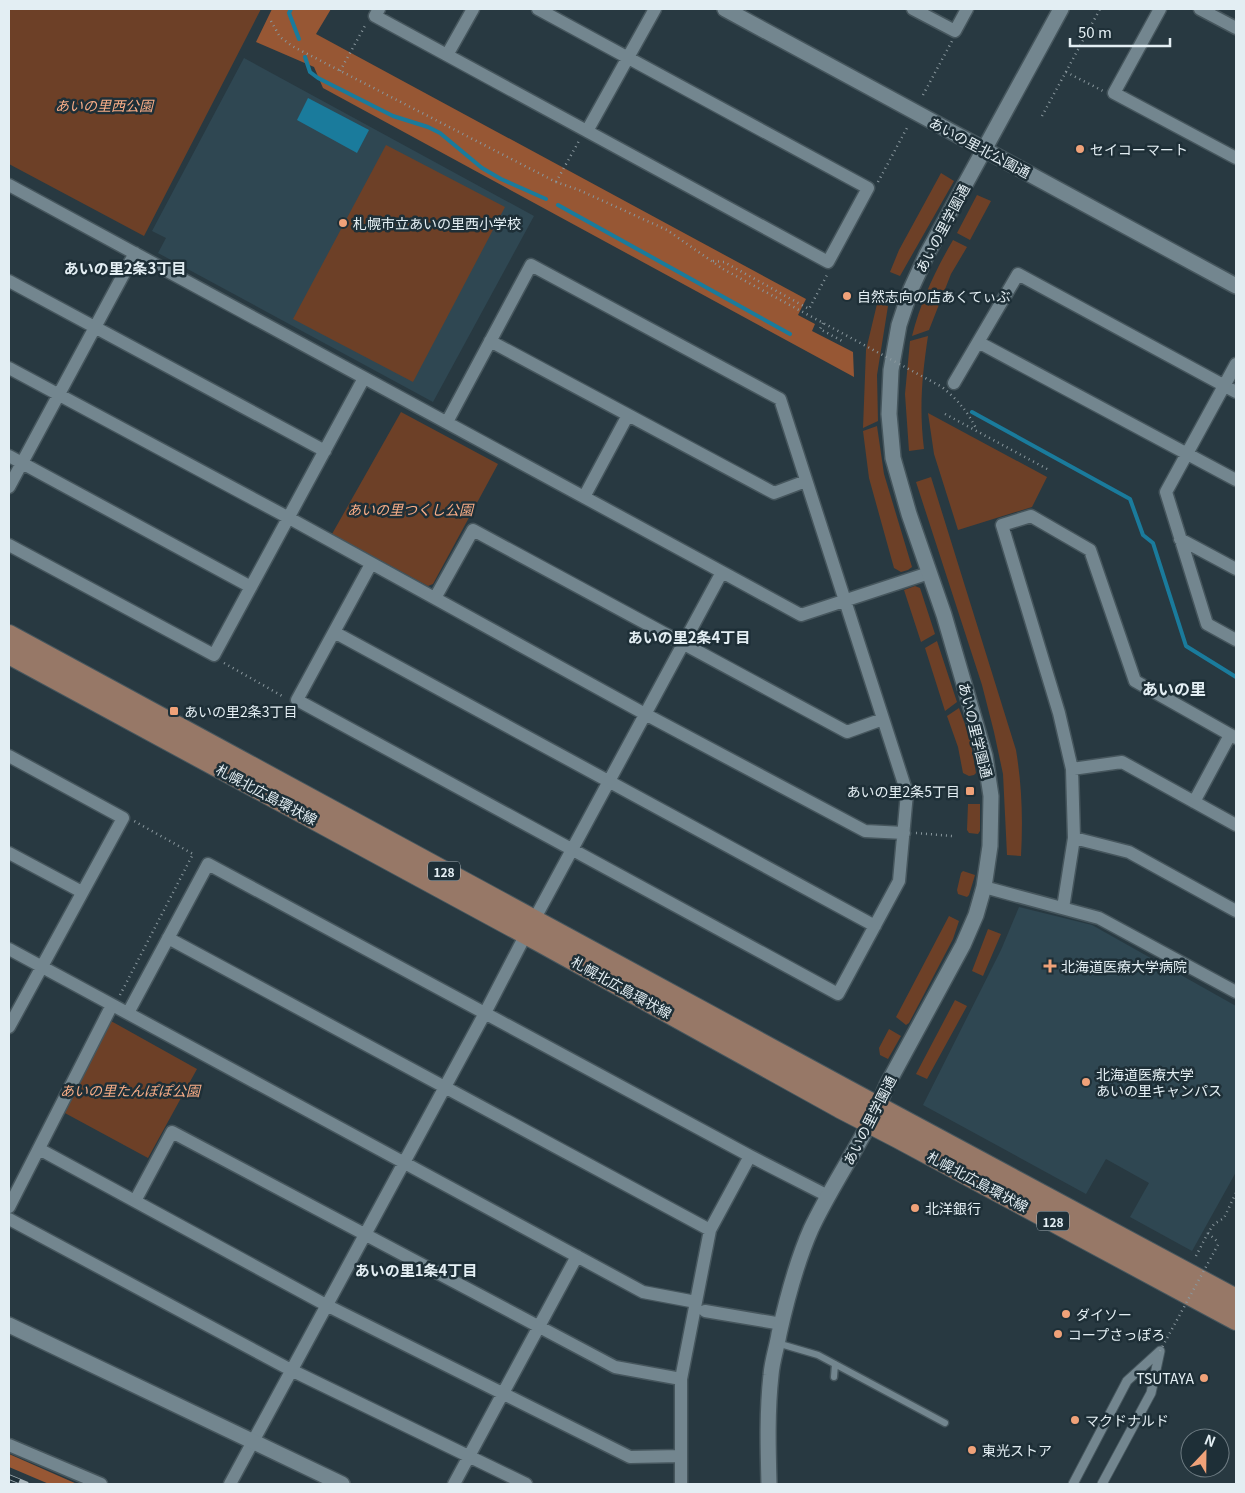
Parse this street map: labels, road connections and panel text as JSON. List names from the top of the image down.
{
  "streets": {
    "main road": ["札幌北広島環状線", "128"],
    "street": ["あいの里北公園通", "あいの里学園通"]
  },
  "crossings": [
    ["あいの里北公園通", "あいの里学園通"],
    ["あいの里学園通", "札幌北広島環状線"]
  ],
  "districts": [
    "あいの里2条3丁目",
    "あいの里2条4丁目",
    "あいの里",
    "あいの里1条4丁目"
  ],
  "parks": ["あいの里西公園", "あいの里つくし公園", "あいの里たんぽぽ公園"],
  "places": {
    "other": [
      "セイコーマート",
      "札幌市立あいの里西小学校",
      "自然志向の店あくてぃぶ",
      "北海道医療大学 あいの里キャンパス",
      "北洋銀行",
      "ダイソー",
      "コープさっぽろ",
      "TSUTAYA",
      "マクドナルド",
      "東光ストア"
    ],
    "transit": ["あいの里2条3丁目", "あいの里2条5丁目"],
    "health": ["北海道医療大学病院"]
  },
  "scale_bar": "50 m",
  "north": "top"
}
